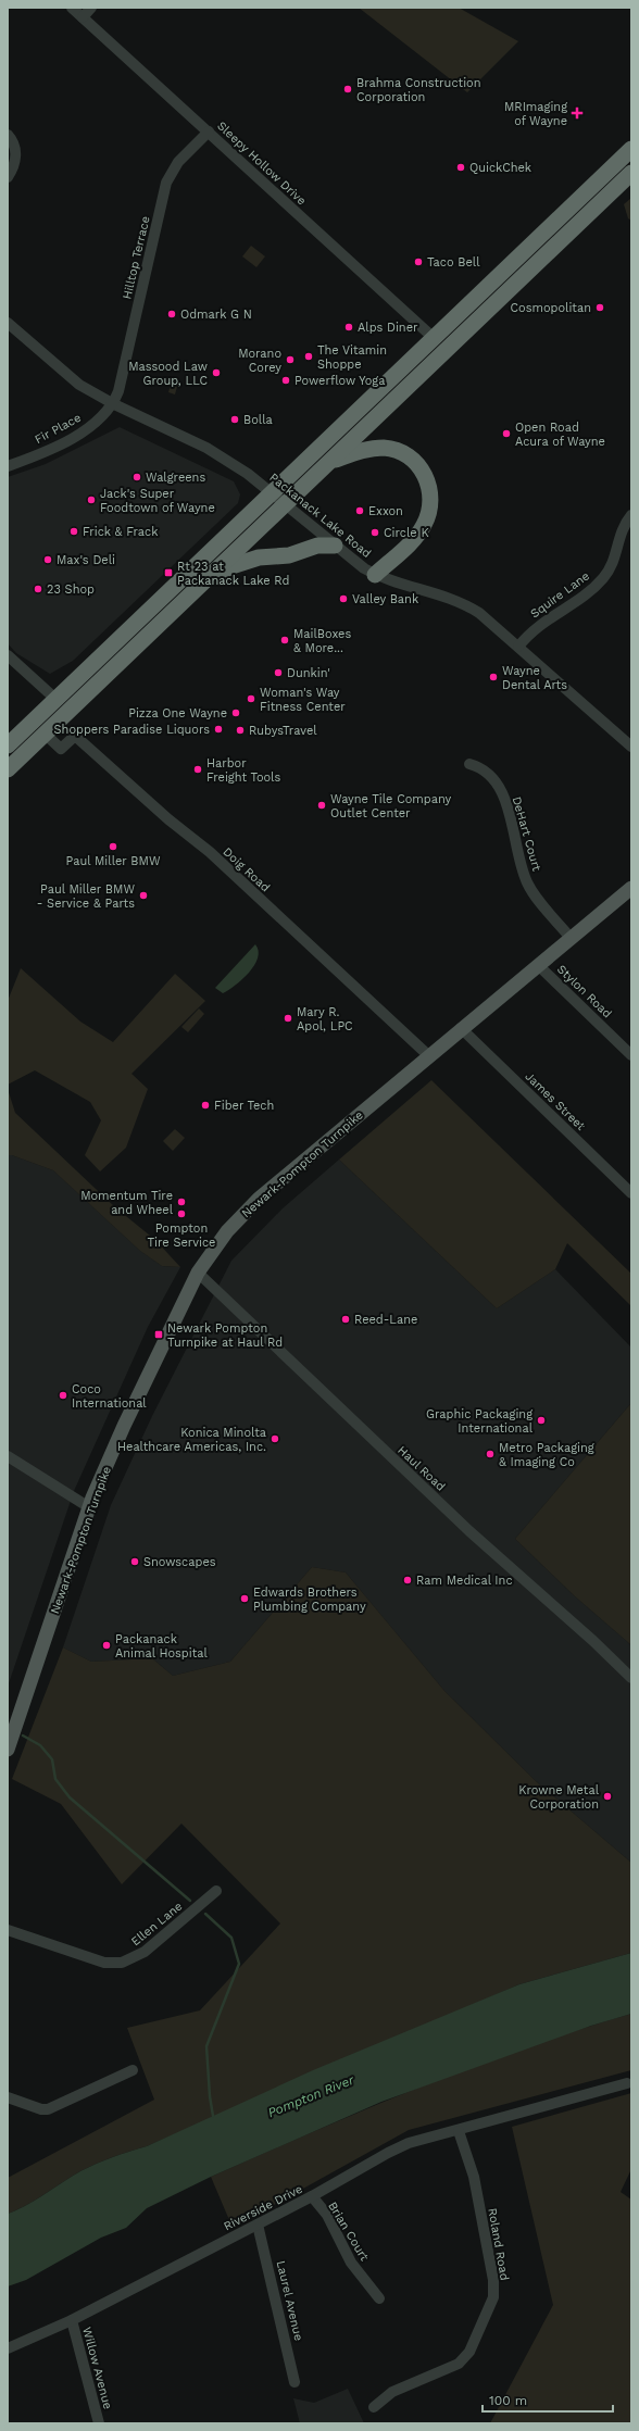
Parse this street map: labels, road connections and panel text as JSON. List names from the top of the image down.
{
  "streets": {
    "main road": ["Newark-Pompton Turnpike"],
    "street": [
      "Sleepy Hollow Drive",
      "Hilltop Terrace",
      "Fir Place",
      "Packanack Lake Road",
      "Squire Lane",
      "DeHart Court",
      "Doig Road",
      "Stylon Road",
      "James Street",
      "Haul Road",
      "Ellen Lane",
      "Riverside Drive",
      "Brian Court",
      "Roland Road",
      "Laurel Avenue",
      "Willow Avenue"
    ]
  },
  "crossings": [
    ["Sleepy Hollow Drive", "Hilltop Terrace"],
    ["Hilltop Terrace", "Fir Place"],
    ["Hilltop Terrace", "Packanack Lake Road"],
    ["Fir Place", "Packanack Lake Road"],
    ["Packanack Lake Road", "Squire Lane"],
    ["DeHart Court", "Newark-Pompton Turnpike"],
    ["Doig Road", "Newark-Pompton Turnpike"],
    ["Stylon Road", "Newark-Pompton Turnpike"],
    ["James Street", "Newark-Pompton Turnpike"],
    ["Newark-Pompton Turnpike", "Haul Road"],
    ["Riverside Drive", "Brian Court"],
    ["Riverside Drive", "Roland Road"],
    ["Riverside Drive", "Laurel Avenue"],
    ["Riverside Drive", "Willow Avenue"]
  ],
  "water": ["Pompton River"],
  "places": {
    "other": [
      "Brahma Construction Corporation",
      "QuickChek",
      "Taco Bell",
      "Cosmopolitan",
      "Odmark G N",
      "Alps Diner",
      "The Vitamin Shoppe",
      "Morano Corey",
      "Massood Law Group, LLC",
      "Powerflow Yoga",
      "Bolla",
      "Open Road Acura of Wayne",
      "Walgreens",
      "Jack's Super Foodtown of Wayne",
      "Exxon",
      "Frick & Frack",
      "Circle K",
      "Max's Deli",
      "23 Shop",
      "Valley Bank",
      "MailBoxes & More...",
      "Dunkin'",
      "Wayne Dental Arts",
      "Woman's Way Fitness Center",
      "Pizza One Wayne",
      "Shoppers Paradise Liquors",
      "RubysTravel",
      "Harbor Freight Tools",
      "Wayne Tile Company Outlet Center",
      "Paul Miller BMW",
      "Paul Miller BMW - Service & Parts",
      "Mary R. Apol, LPC",
      "Fiber Tech",
      "Momentum Tire and Wheel",
      "Pompton Tire Service",
      "Reed-Lane",
      "Coco International",
      "Graphic Packaging International",
      "Konica Minolta Healthcare Americas, Inc.",
      "Metro Packaging & Imaging Co",
      "Snowscapes",
      "Ram Medical Inc",
      "Edwards Brothers Plumbing Company",
      "Packanack Animal Hospital",
      "Krowne Metal Corporation"
    ],
    "health": ["MRImaging of Wayne"],
    "transit": ["Rt 23 at Packanack Lake Rd", "Newark Pompton Turnpike at Haul Rd"]
  },
  "scale_bar": "100 m"
}
